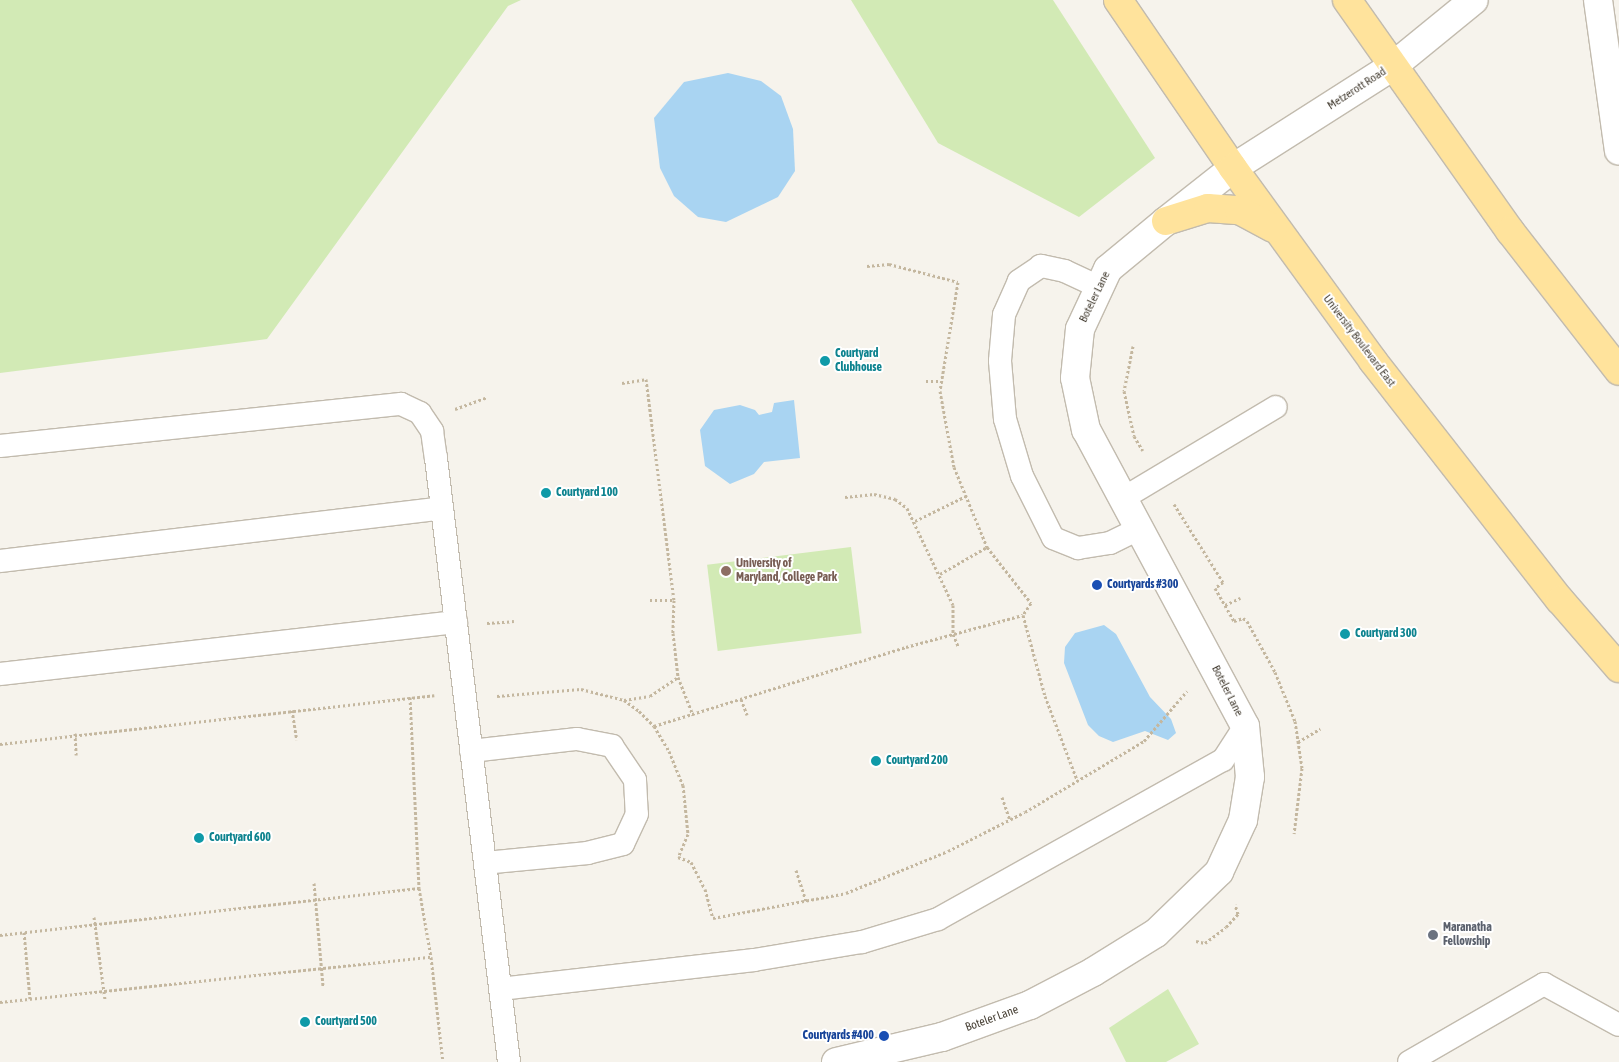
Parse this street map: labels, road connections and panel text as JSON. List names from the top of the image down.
{
  "streets": {
    "main road": ["University Boulevard East"],
    "street": ["Metzerott Road", "Boteler Lane"]
  },
  "crossings": [
    ["Metzerott Road", "Boteler Lane"],
    ["Metzerott Road", "University Boulevard East"],
    ["Boteler Lane", "University Boulevard East"]
  ],
  "places": [
    "Courtyard Clubhouse",
    "Courtyard 100",
    "University of Maryland, College Park",
    "Courtyards #300",
    "Courtyard 300",
    "Courtyard 200",
    "Courtyard 600",
    "Maranatha Fellowship",
    "Courtyard 500",
    "Courtyards #400"
  ]
}
